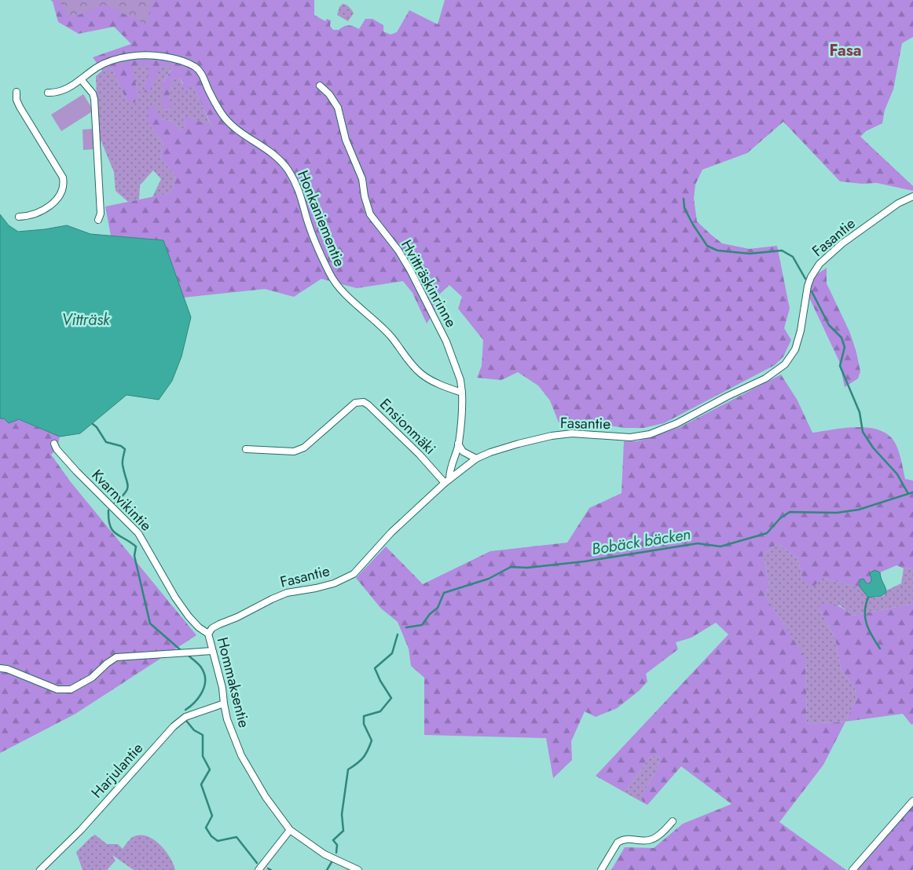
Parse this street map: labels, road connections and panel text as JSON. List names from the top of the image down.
{
  "streets": {
    "street": [
      "Honkaniementie",
      "Fasantie",
      "Hvitträskinrinne",
      "Ensionmäki",
      "Kvarnvikintie",
      "Hommaksentie",
      "Harjulantie"
    ]
  },
  "crossings": [
    ["Honkaniementie", "Hvitträskinrinne"],
    ["Fasantie", "Ensionmäki"],
    ["Fasantie", "Kvarnvikintie"],
    ["Fasantie", "Hommaksentie"],
    ["Kvarnvikintie", "Hommaksentie"],
    ["Hommaksentie", "Harjulantie"]
  ],
  "districts": ["Fasa"],
  "water": ["Vitträsk", "Bobäck bäcken"]
}
